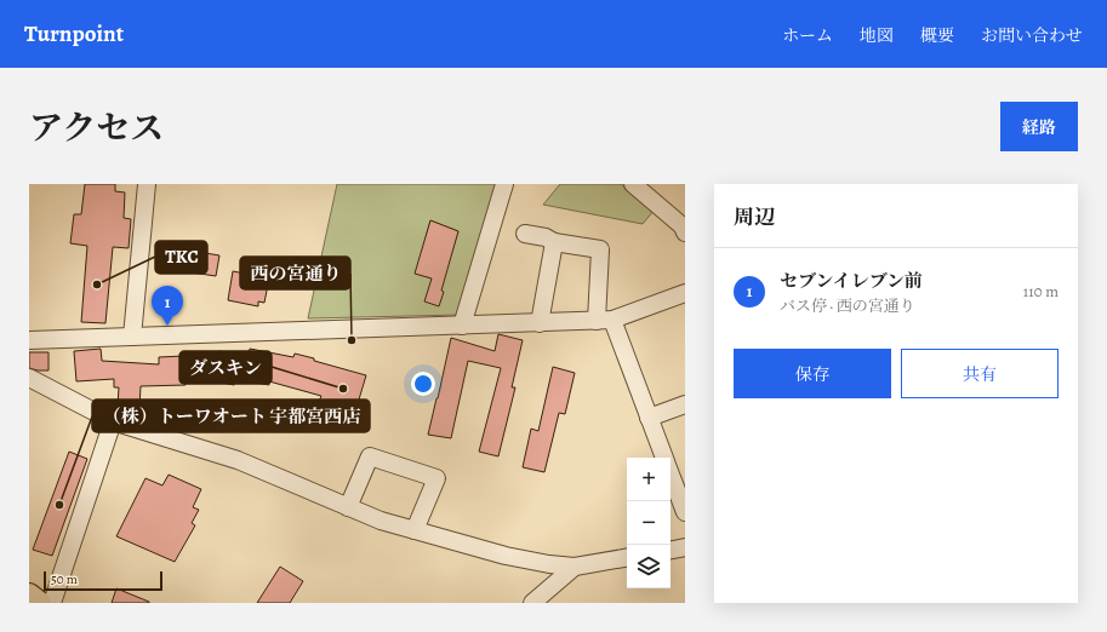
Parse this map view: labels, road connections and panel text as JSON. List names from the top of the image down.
{
  "places": [
    "TKC",
    "西の宮通り",
    "ダスキン",
    "（株）トーワオート 宇都宮西店"
  ],
  "scale_bar": "50 m",
  "page": {
    "header": "Turnpoint",
    "nav": [
      "ホーム",
      "地図",
      "概要",
      "お問い合わせ"
    ],
    "title": "アクセス",
    "buttons": [
      "経路",
      ["保存", "共有"]
    ],
    "heading": "周辺",
    "list": [
      {
        "mark": "1",
        "name": "セブンイレブン前",
        "note": "バス停 · 西の宮通り",
        "value": "110 m"
      }
    ],
    "pins": "1",
    "map_buttons": ["+", "−"],
    "scale": "50 m"
  }
}
